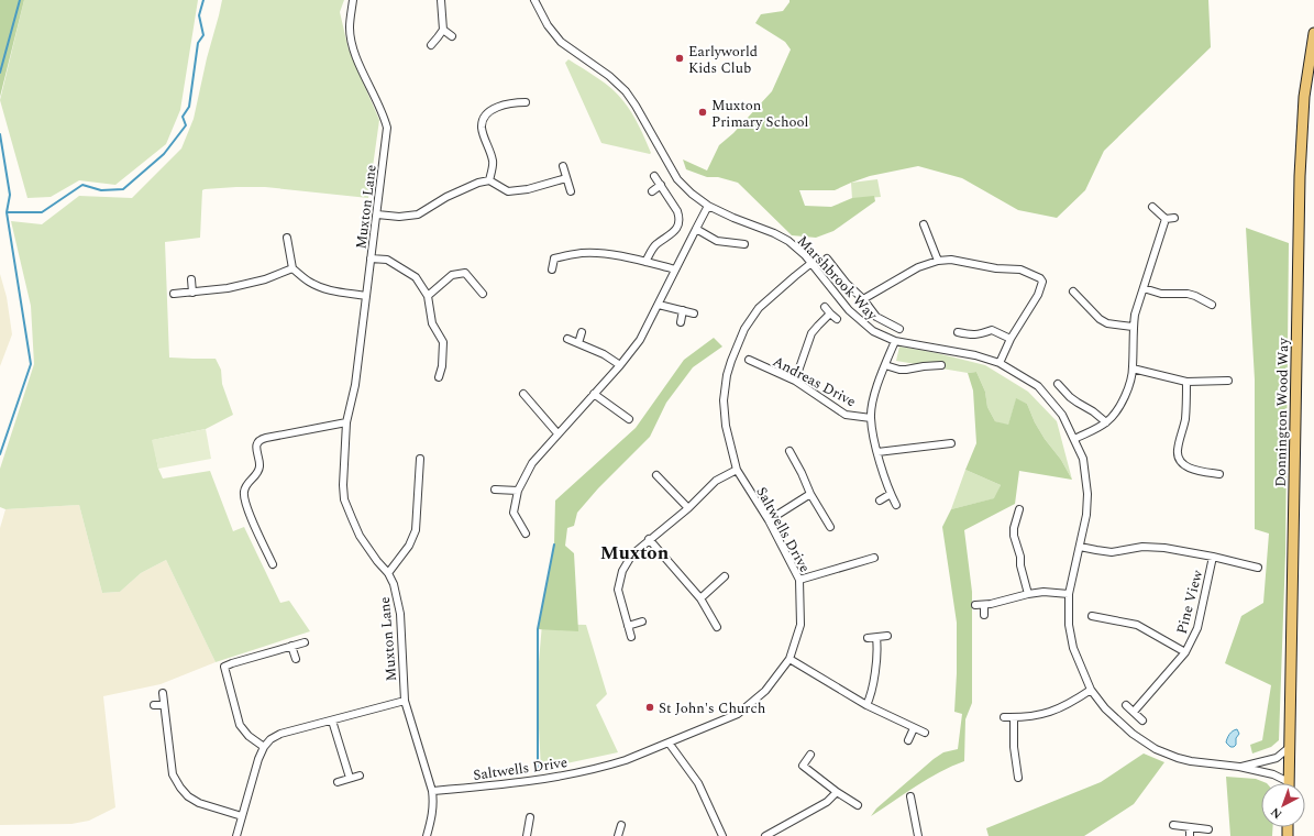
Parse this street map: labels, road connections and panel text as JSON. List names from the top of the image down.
{
  "streets": {
    "main road": ["Donnington Wood Way"],
    "street": [
      "Muxton Lane",
      "Marshbrook Way",
      "Andreas Drive",
      "Saltwells Drive",
      "Pine View"
    ]
  },
  "crossings": [
    ["Muxton Lane", "Saltwells Drive"],
    ["Marshbrook Way", "Donnington Wood Way"],
    ["Marshbrook Way", "Saltwells Drive"]
  ],
  "districts": ["Muxton"],
  "places": ["Earlyworld Kids Club", "Muxton Primary School", "St John's Church"],
  "north": "bottom left"
}
